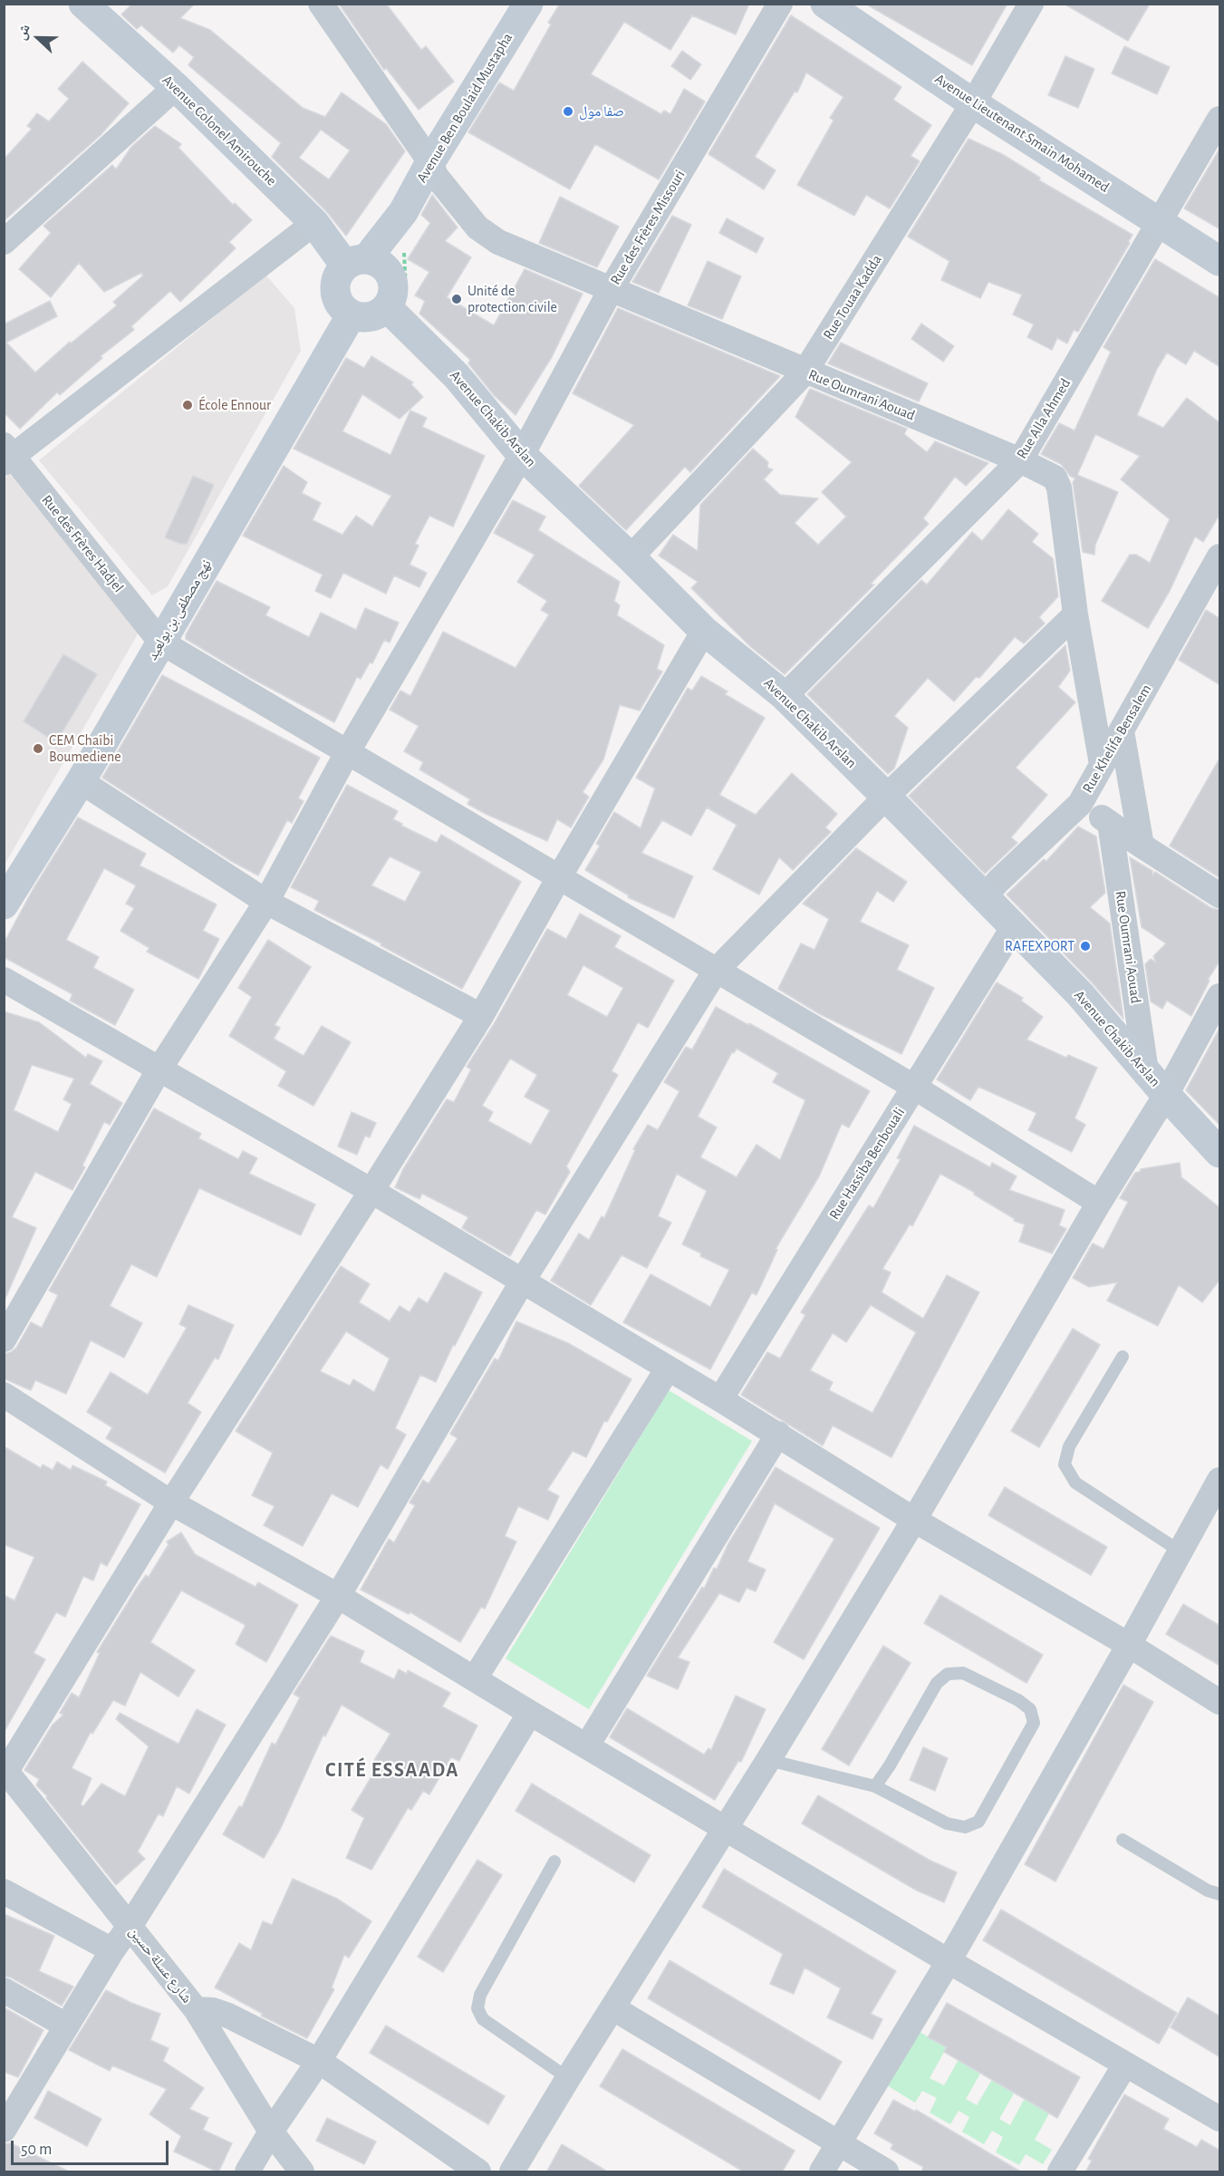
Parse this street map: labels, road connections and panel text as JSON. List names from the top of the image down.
{
  "streets": {
    "main road": [
      "Avenue Ben Boulaid Mustapha",
      "Avenue Colonel Amirouche",
      "Avenue Lieutenant Smain Mohamed",
      "Avenue Chakib Arslan",
      "نهج مصطفى بن بولعيد"
    ],
    "street": [
      "Rue des Frères Missouri",
      "Rue Touaa Kadda",
      "Rue Oumrani Aouad",
      "Rue Alla Ahmed",
      "Rue des Frères Hadjel",
      "Rue Khelifa Bensalem",
      "Rue Hassiba Benbouali",
      "شارع عسلة حسين"
    ]
  },
  "crossings": [
    ["Avenue Ben Boulaid Mustapha", "Avenue Colonel Amirouche"],
    ["Avenue Ben Boulaid Mustapha", "Rue Oumrani Aouad"],
    ["Avenue Ben Boulaid Mustapha", "Avenue Chakib Arslan"],
    ["Avenue Ben Boulaid Mustapha", "نهج مصطفى بن بولعيد"],
    ["Avenue Colonel Amirouche", "Avenue Chakib Arslan"],
    ["Avenue Colonel Amirouche", "نهج مصطفى بن بولعيد"],
    ["Avenue Lieutenant Smain Mohamed", "Rue Touaa Kadda"],
    ["Avenue Lieutenant Smain Mohamed", "Rue Alla Ahmed"],
    ["Rue des Frères Missouri", "Rue Oumrani Aouad"],
    ["Rue des Frères Missouri", "Avenue Chakib Arslan"],
    ["Rue Touaa Kadda", "Rue Oumrani Aouad"],
    ["Rue Touaa Kadda", "Avenue Chakib Arslan"],
    ["Rue Oumrani Aouad", "Avenue Chakib Arslan"],
    ["Rue Oumrani Aouad", "Rue Alla Ahmed"],
    ["Rue Oumrani Aouad", "Rue Khelifa Bensalem"],
    ["Avenue Chakib Arslan", "Rue Alla Ahmed"],
    ["Avenue Chakib Arslan", "نهج مصطفى بن بولعيد"],
    ["Avenue Chakib Arslan", "Rue Khelifa Bensalem"],
    ["Avenue Chakib Arslan", "Rue Hassiba Benbouali"],
    ["Rue des Frères Hadjel", "نهج مصطفى بن بولعيد"]
  ],
  "districts": ["CITÉ ESSAADA"],
  "places": [
    "صفا مول",
    "Unité de protection civile",
    "École Ennour",
    "CEM Chaïbi Boumediene",
    "RAFEXPORT"
  ],
  "scale_bar": "50 m",
  "north": "left"
}
